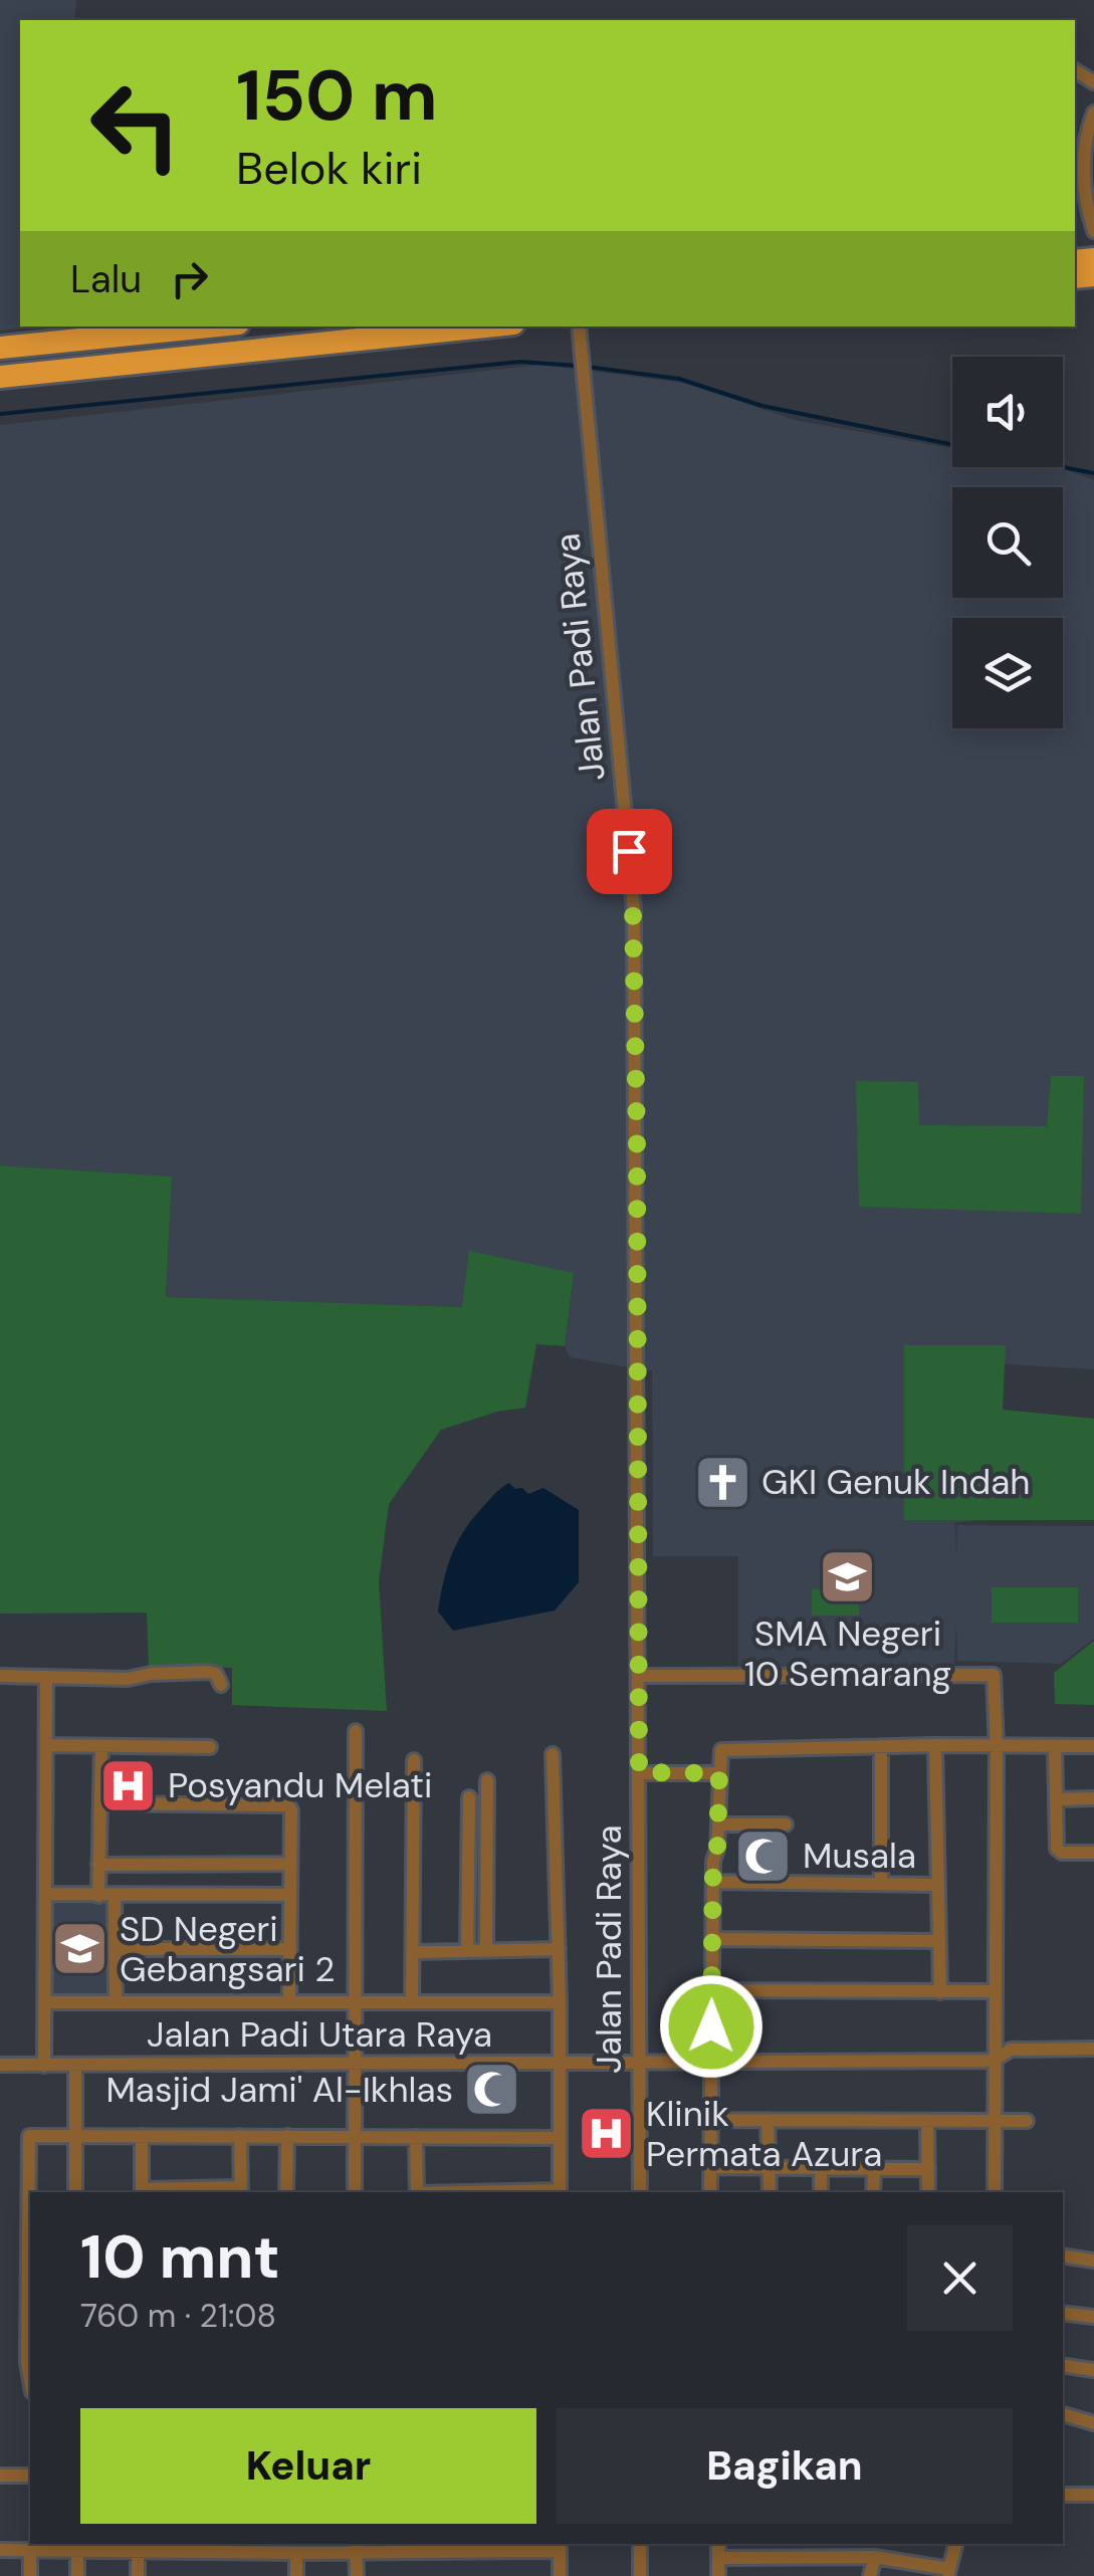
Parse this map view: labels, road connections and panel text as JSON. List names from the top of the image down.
{
  "streets": {
    "street": ["Jalan Padi Raya", "Jalan Padi Utara Raya"]
  },
  "crossings": [
    ["Jalan Padi Raya", "Jalan Padi Utara Raya"]
  ],
  "places": {
    "church": ["GKI Genuk Indah"],
    "school or university": ["SMA Negeri 10 Semarang", "SD Negeri Gebangsari 2"],
    "hospital": ["Posyandu Melati", "Klinik Permata Azura"],
    "mosque": ["Musala", "Masjid Jami' Al-Ikhlas"]
  },
  "page": {
    "turn": ["150 m", "Belok kiri"],
    "then": "Lalu",
    "heading": ["10 mnt", "760 m · 21:08"],
    "buttons": ["Keluar", "Bagikan"]
  }
}
